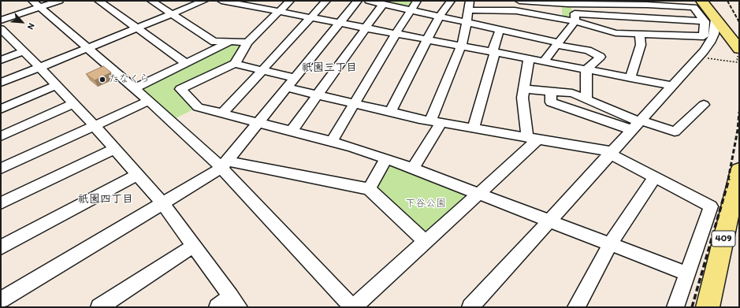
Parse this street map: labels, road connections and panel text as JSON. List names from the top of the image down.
{
  "streets": {
    "highway": ["409"]
  },
  "districts": ["祇園三丁目", "祇園四丁目"],
  "parks": ["下谷公園"],
  "places": ["たなくら"],
  "north": "bottom right"
}
